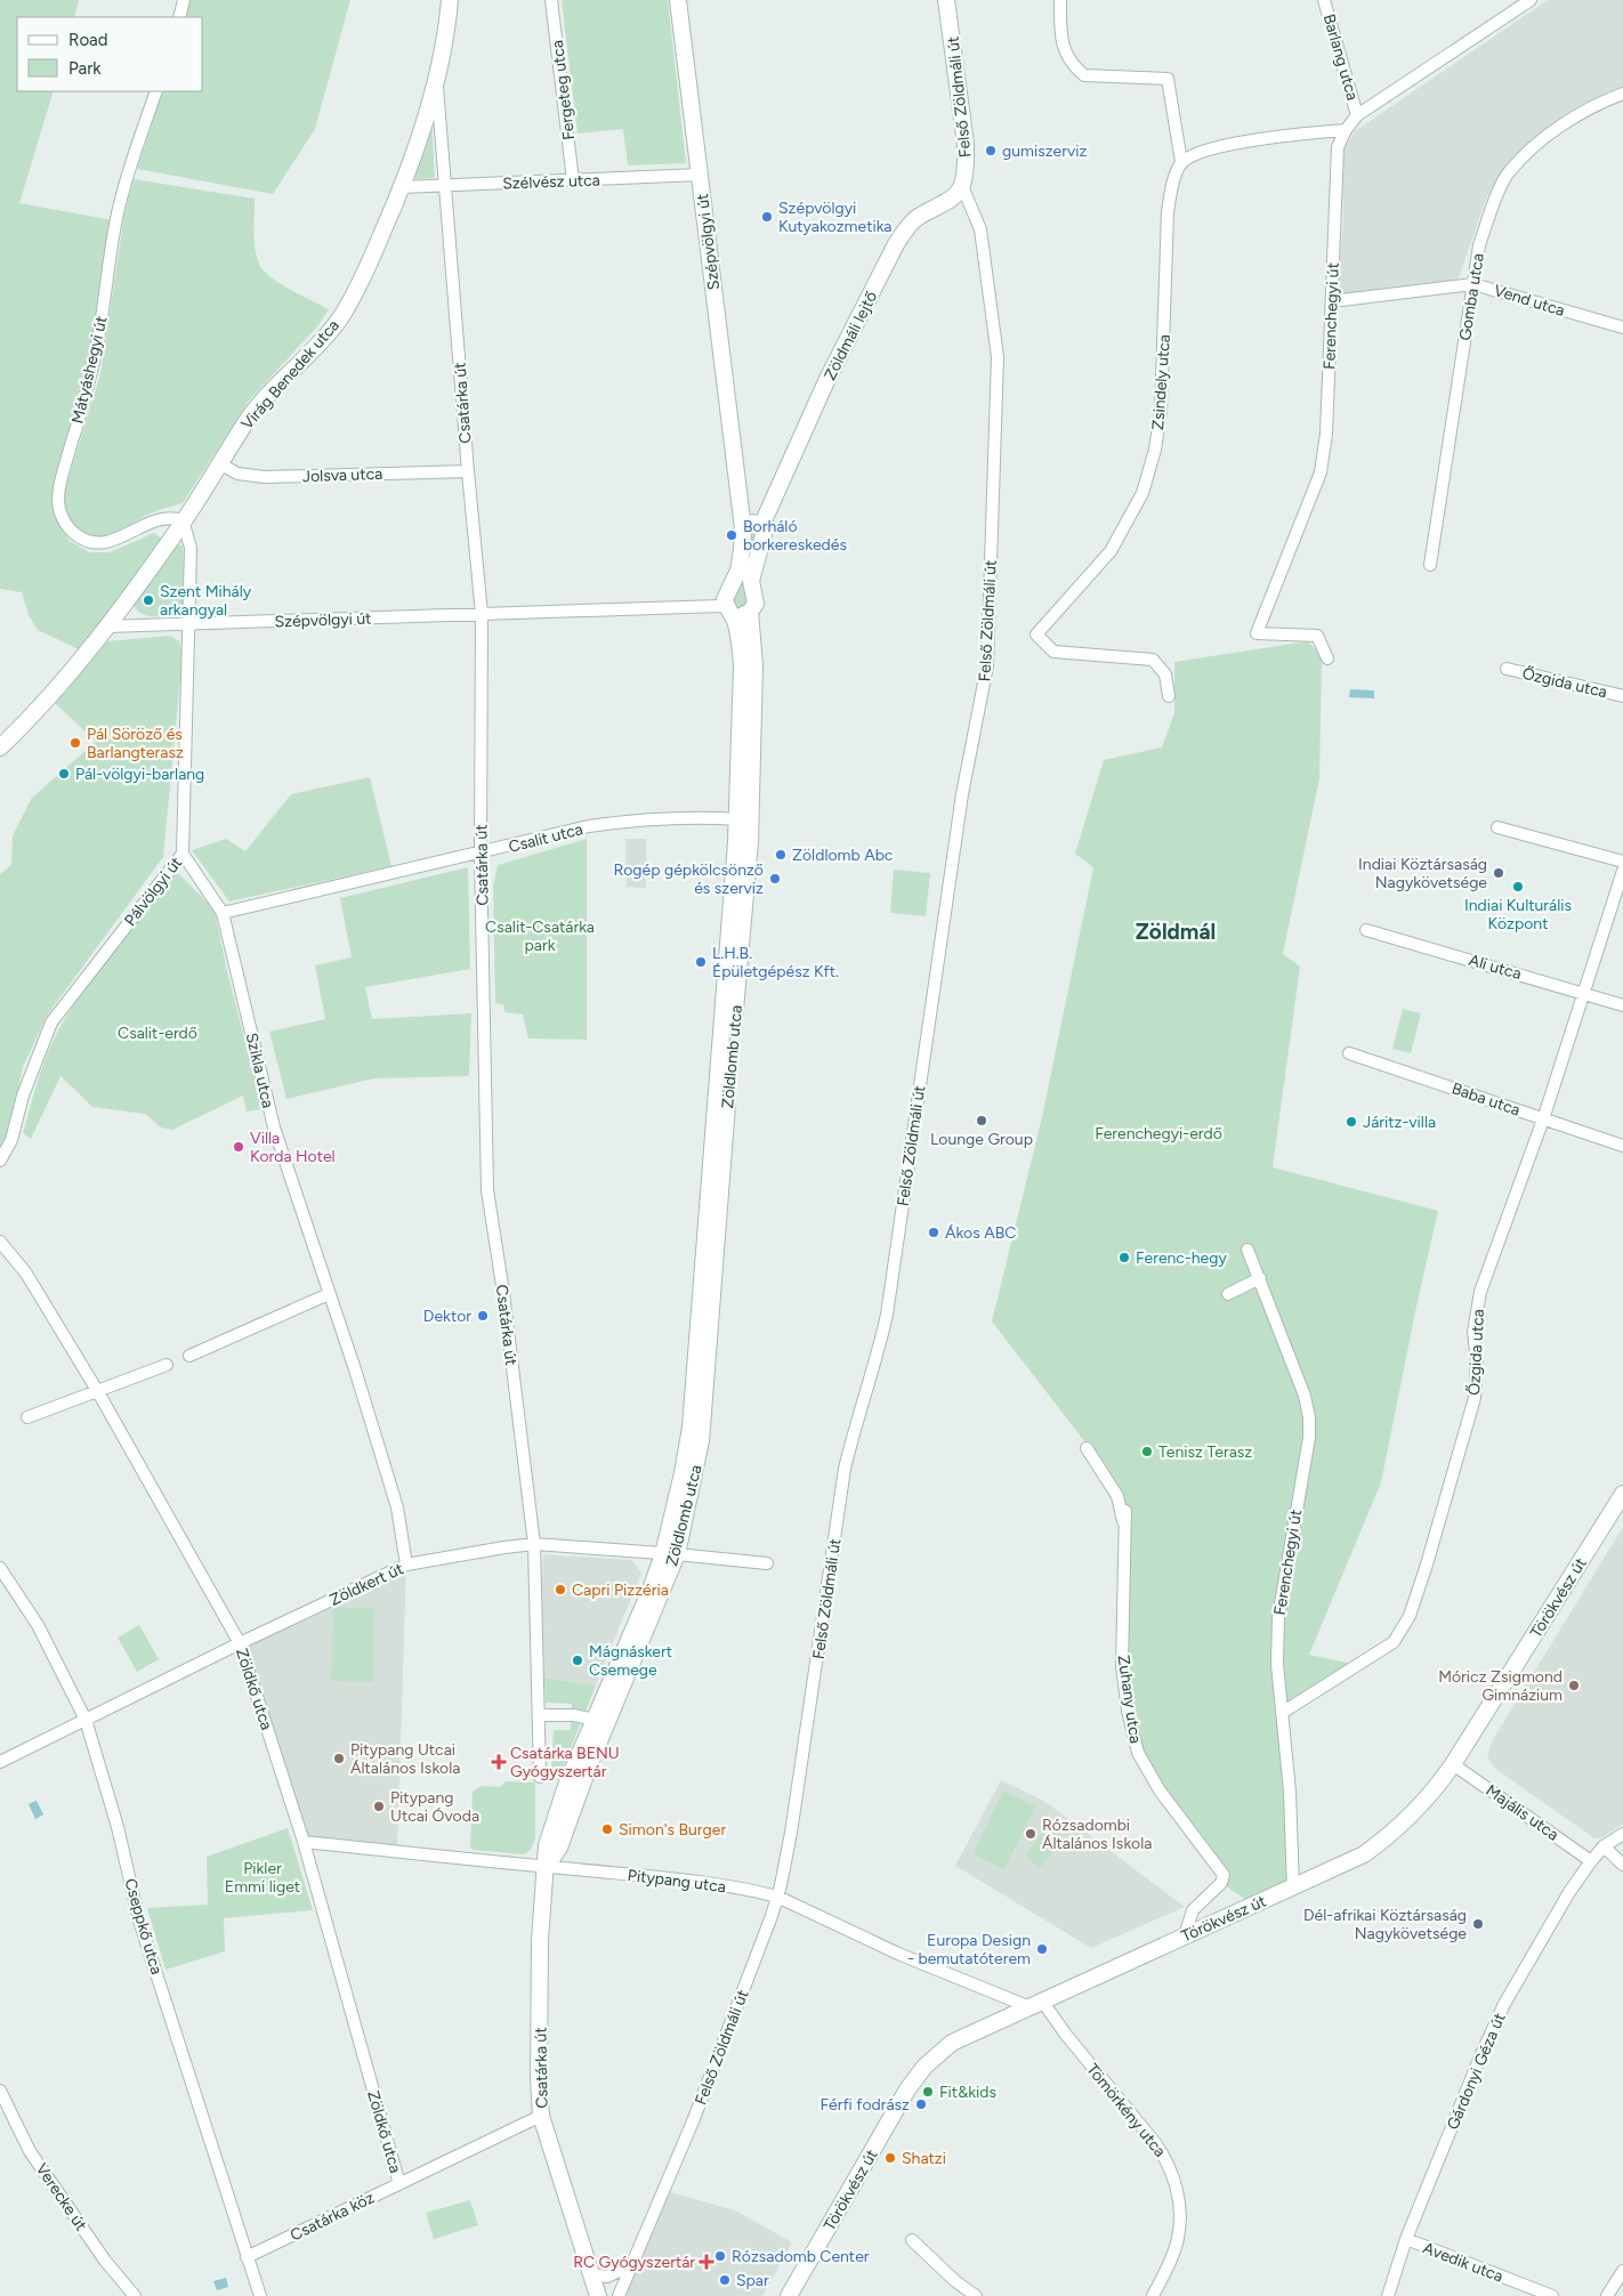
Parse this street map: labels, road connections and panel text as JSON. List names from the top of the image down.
{
  "streets": {
    "street": [
      "Barlang utca",
      "Fergeteg utca",
      "Felső Zöldmáli út",
      "Szélvész utca",
      "Szépvölgyi út",
      "Gomba utca",
      "Vend utca",
      "Ferenchegyi út",
      "Zöldmáli lejtő",
      "Mátyáshegyi út",
      "Virág Benedek utca",
      "Zsindely utca",
      "Csatárka út",
      "Jolsva utca",
      "Őzgida utca",
      "Csalit utca",
      "Pálvölgyi út",
      "Ali utca",
      "Zöldlomb utca",
      "Szikla utca",
      "Baba utca",
      "Zöldkert út",
      "Törökvész út",
      "Zöldkő utca",
      "Zuhany utca",
      "Majális utca",
      "Pitypang utca",
      "Cseppkő utca",
      "Gárdonyi Géza út",
      "Tömörkény utca",
      "Verecke út",
      "Csatárka köz",
      "Avedik utca"
    ]
  },
  "crossings": [
    ["Barlang utca", "Ferenchegyi út"],
    ["Fergeteg utca", "Szélvész utca"],
    ["Felső Zöldmáli út", "Zöldmáli lejtő"],
    ["Felső Zöldmáli út", "Pitypang utca"],
    ["Szélvész utca", "Szépvölgyi út"],
    ["Szélvész utca", "Virág Benedek utca"],
    ["Szélvész utca", "Csatárka út"],
    ["Szépvölgyi út", "Zöldmáli lejtő"],
    ["Szépvölgyi út", "Virág Benedek utca"],
    ["Szépvölgyi út", "Csatárka út"],
    ["Szépvölgyi út", "Pálvölgyi út"],
    ["Szépvölgyi út", "Zöldlomb utca"],
    ["Gomba utca", "Vend utca"],
    ["Vend utca", "Ferenchegyi út"],
    ["Ferenchegyi út", "Őzgida utca"],
    ["Ferenchegyi út", "Törökvész út"],
    ["Mátyáshegyi út", "Virág Benedek utca"],
    ["Mátyáshegyi út", "Pálvölgyi út"],
    ["Virág Benedek utca", "Csatárka út"],
    ["Virág Benedek utca", "Jolsva utca"],
    ["Virág Benedek utca", "Pálvölgyi út"],
    ["Csatárka út", "Jolsva utca"],
    ["Csatárka út", "Csalit utca"],
    ["Csatárka út", "Zöldlomb utca"],
    ["Csatárka út", "Zöldkert út"],
    ["Csatárka út", "Pitypang utca"],
    ["Csatárka út", "Csatárka köz"],
    ["Őzgida utca", "Ali utca"],
    ["Őzgida utca", "Baba utca"],
    ["Csalit utca", "Zöldlomb utca"],
    ["Csalit utca", "Szikla utca"],
    ["Pálvölgyi út", "Szikla utca"],
    ["Zöldlomb utca", "Zöldkert út"],
    ["Zöldlomb utca", "Pitypang utca"],
    ["Szikla utca", "Zöldkert út"],
    ["Zöldkert út", "Zöldkő utca"],
    ["Zöldkert út", "Cseppkő utca"],
    ["Törökvész út", "Zuhany utca"],
    ["Törökvész út", "Majális utca"],
    ["Törökvész út", "Pitypang utca"],
    ["Törökvész út", "Tömörkény utca"],
    ["Zöldkő utca", "Pitypang utca"],
    ["Zöldkő utca", "Csatárka köz"],
    ["Majális utca", "Gárdonyi Géza út"],
    ["Pitypang utca", "Tömörkény utca"],
    ["Cseppkő utca", "Csatárka köz"],
    ["Gárdonyi Géza út", "Avedik utca"]
  ],
  "districts": ["Zöldmál"],
  "parks": [
    "Csalit-Csatárka park",
    "Csalit-erdő",
    "Ferenchegyi-erdő",
    "Pikler Emmi liget"
  ],
  "places": {
    "other": [
      "gumiszerviz",
      "Szépvölgyi Kutyakozmetika",
      "Borháló borkereskedés",
      "Szent Mihály arkangyal",
      "Pál Söröző és Barlangterasz",
      "Pál-völgyi-barlang",
      "Zöldlomb Abc",
      "Indiai Köztársaság Nagykövetsége",
      "Rogép gépkölcsönző és szerviz",
      "Indiai Kulturális Központ",
      "L.H.B. Épületgépész Kft.",
      "Lounge Group",
      "Járitz-villa",
      "Villa Korda Hotel",
      "Ákos ABC",
      "Ferenc-hegy",
      "Dektor",
      "Tenisz Terasz",
      "Capri Pizzéria",
      "Mágnáskert Csemege",
      "Móricz Zsigmond Gimnázium",
      "Pitypang Utcai Általános Iskola",
      "Pitypang Utcai Óvoda",
      "Simon's Burger",
      "Rózsadombi Általános Iskola",
      "Dél-afrikai Köztársaság Nagykövetsége",
      "Europa Design - bemutatóterem",
      "Fit&kids",
      "Férfi fodrász",
      "Shatzi",
      "Rózsadomb Center",
      "Spar"
    ],
    "health": ["Csatárka BENU Gyógyszertár", "RC Gyógyszertár"]
  },
  "legend": ["Road", "Park"]
}
